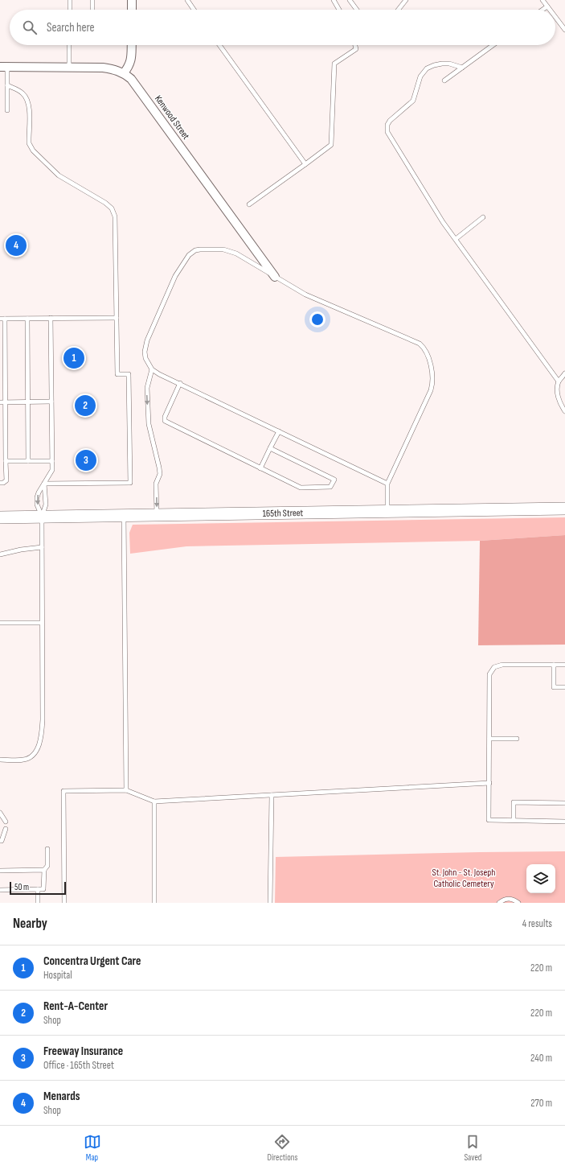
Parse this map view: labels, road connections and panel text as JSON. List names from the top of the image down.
{
  "streets": {
    "main road": ["165th Street"],
    "street": ["Kenwood Street"]
  },
  "parks": ["St. John - St. Joseph Catholic Cemetery"],
  "scale_bar": "50 m",
  "page": {
    "search": "Search here",
    "pins": [
      "4",
      "1",
      "2",
      "3"
    ],
    "scale": "50 m",
    "heading": ["Nearby", "4 results"],
    "list": [
      {
        "mark": "1",
        "name": "Concentra Urgent Care",
        "note": "Hospital",
        "value": "220 m"
      },
      {
        "mark": "2",
        "name": "Rent-A-Center",
        "note": "Shop",
        "value": "220 m"
      },
      {
        "mark": "3",
        "name": "Freeway Insurance",
        "note": "Office · 165th Street",
        "value": "240 m"
      },
      {
        "mark": "4",
        "name": "Menards",
        "note": "Shop",
        "value": "270 m"
      }
    ],
    "nav": ["Map", "Directions", "Saved"]
  }
}
